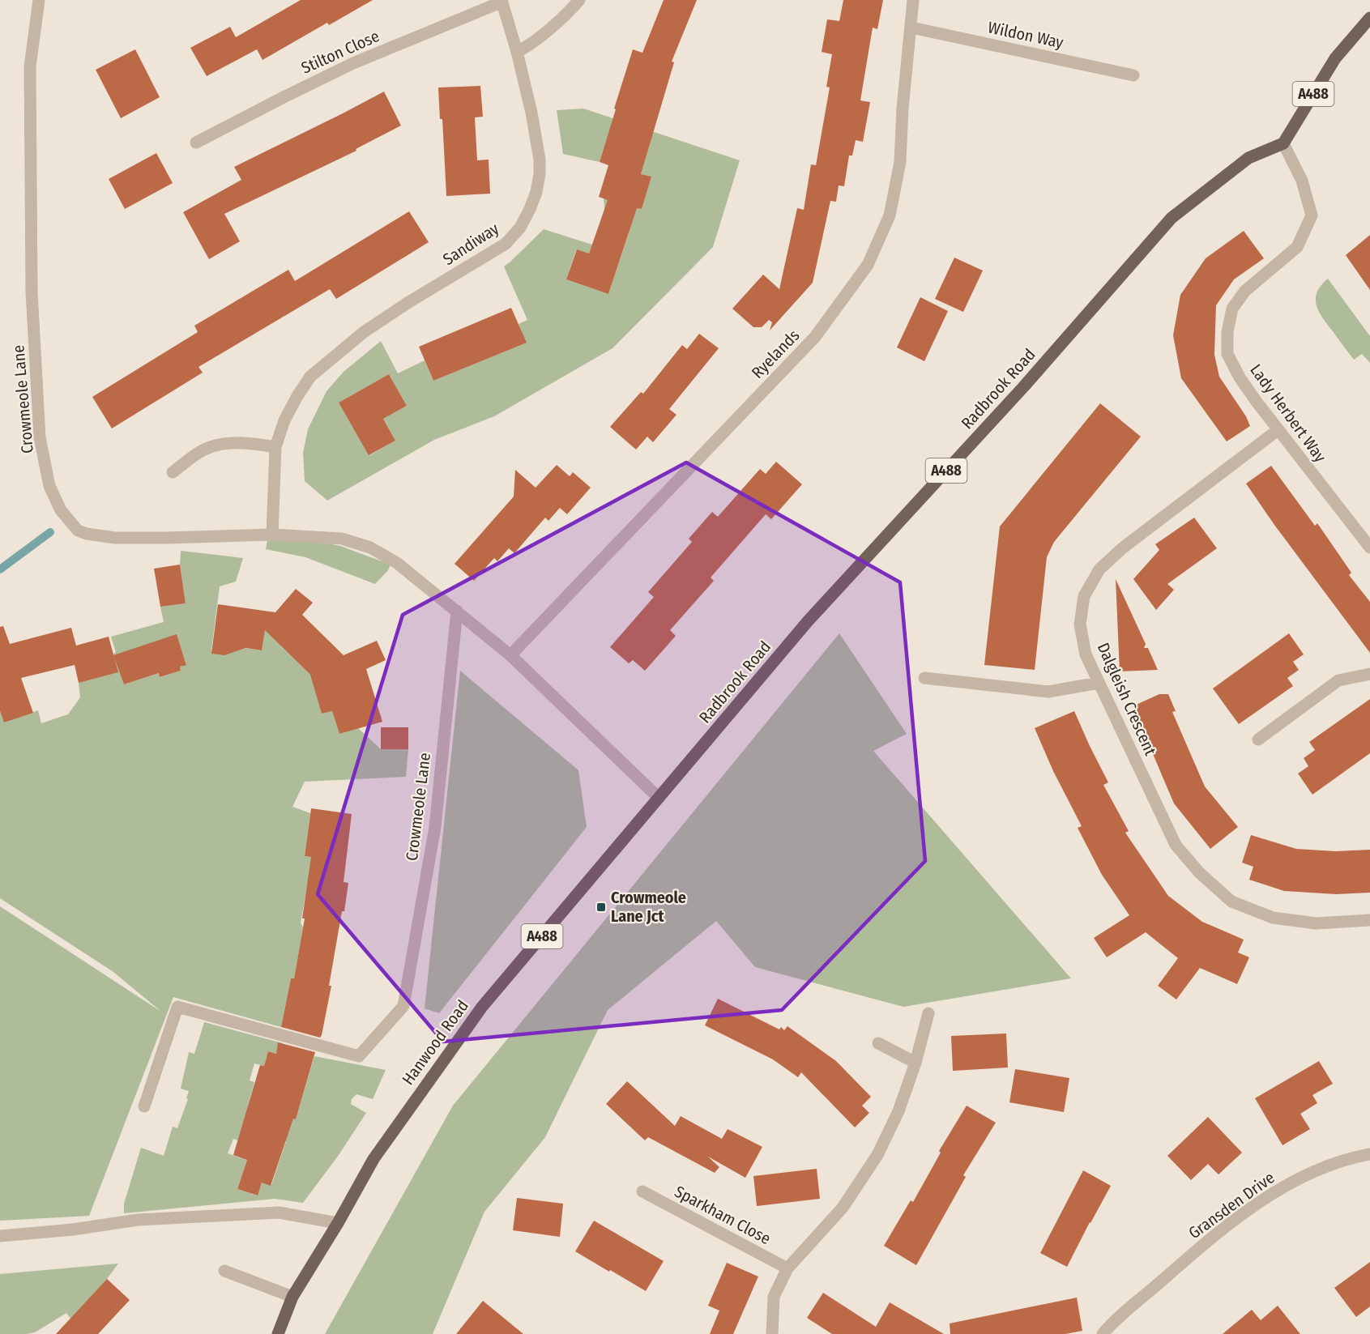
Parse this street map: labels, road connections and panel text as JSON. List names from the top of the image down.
{
  "streets": {
    "main road": ["A488", "Radbrook Road", "Hanwood Road"],
    "street": [
      "Wildon Way",
      "Stilton Close",
      "Sandiway",
      "Ryelands",
      "Crowmeole Lane",
      "Lady Herbert Way",
      "Dalgleish Crescent",
      "Gransden Drive",
      "Sparkham Close"
    ]
  },
  "crossings": [
    ["Wildon Way", "Ryelands"],
    ["Stilton Close", "Sandiway"],
    ["A488", "Radbrook Road"],
    ["A488", "Lady Herbert Way"],
    ["Sandiway", "Crowmeole Lane"],
    ["Ryelands", "Crowmeole Lane"],
    ["Radbrook Road", "Crowmeole Lane"],
    ["Radbrook Road", "Lady Herbert Way"],
    ["Radbrook Road", "Hanwood Road"],
    ["Crowmeole Lane", "Hanwood Road"],
    ["Lady Herbert Way", "Dalgleish Crescent"]
  ],
  "places": {
    "transit": ["Crowmeole Lane Jct"]
  }
}
